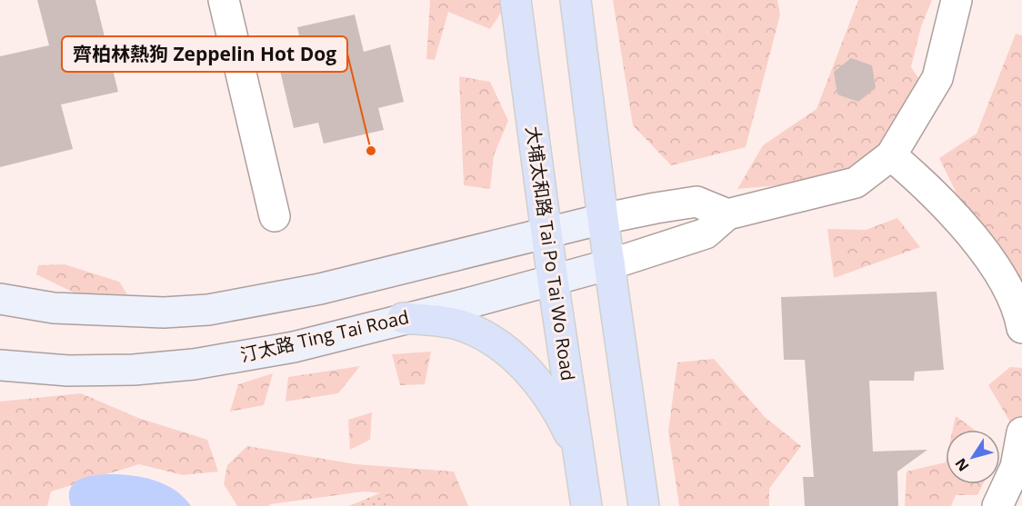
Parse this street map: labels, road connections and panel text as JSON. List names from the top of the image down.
{
  "streets": {
    "main road": ["大埔太和路 Tai Po Tai Wo Road", "汀太路 Ting Tai Road"]
  },
  "crossings": [
    ["大埔太和路 Tai Po Tai Wo Road", "汀太路 Ting Tai Road"]
  ],
  "places": ["齊柏林熱狗 Zeppelin Hot Dog"],
  "north": "bottom left"
}
